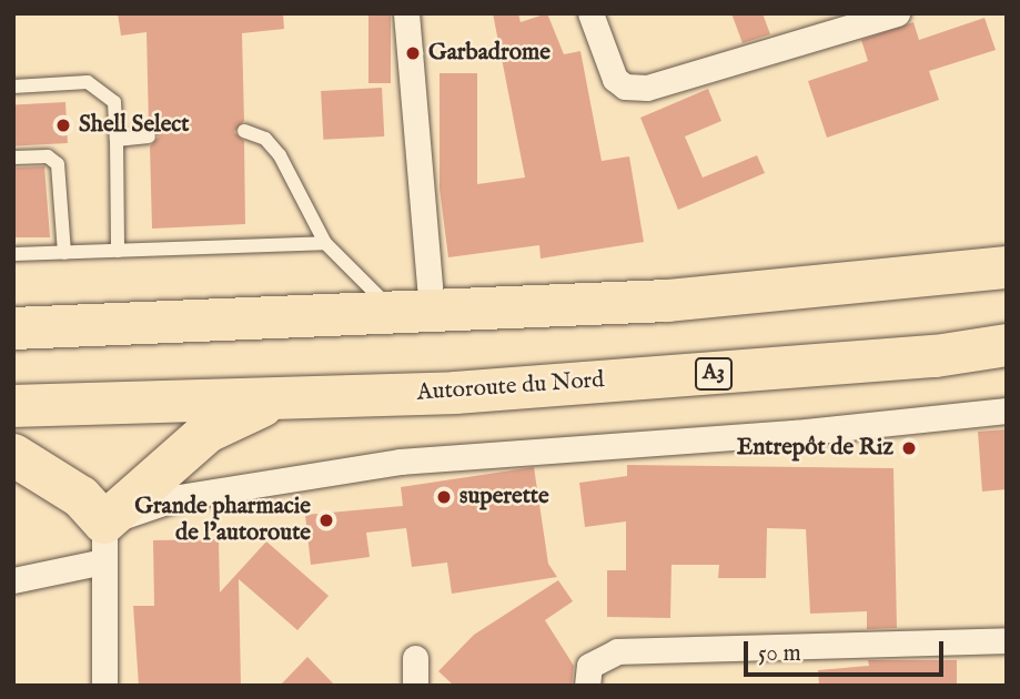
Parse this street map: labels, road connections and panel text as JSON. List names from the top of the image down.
{
  "streets": {
    "highway": ["A3", "Autoroute du Nord"]
  },
  "places": [
    "Garbadrome",
    "Shell Select",
    "Entrepôt de Riz",
    "superette",
    "Grande pharmacie de l’autoroute"
  ],
  "scale_bar": "50 m"
}
